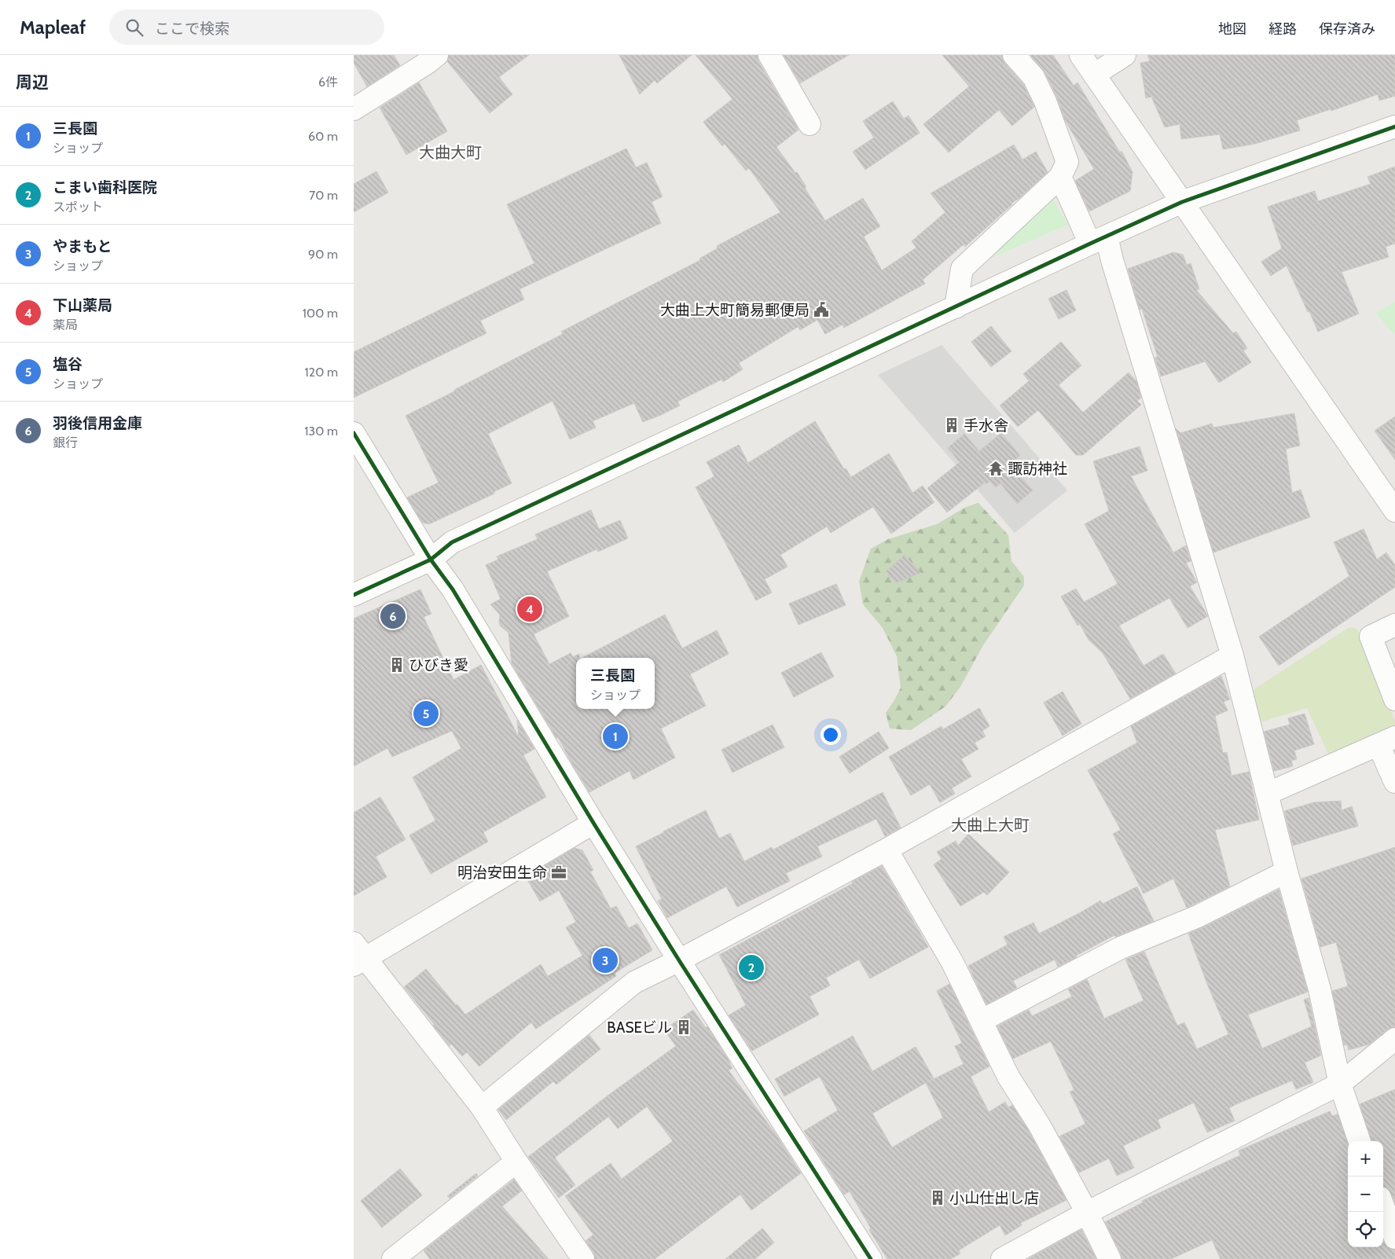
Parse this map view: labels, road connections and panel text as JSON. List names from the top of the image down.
{
  "districts": ["大曲大町", "大曲上大町"],
  "places": {
    "public building": ["大曲上大町簡易郵便局"],
    "building": [
      "手水舎",
      "ひびき愛",
      "BASEビル",
      "小山仕出し店"
    ],
    "temple": ["諏訪神社"],
    "office": ["明治安田生命"]
  },
  "page": {
    "header": "Mapleaf",
    "search": "ここで検索",
    "nav": ["地図", "経路", "保存済み"],
    "heading": ["周辺", "6件"],
    "list": [
      {
        "mark": "1",
        "name": "三長園",
        "note": "ショップ",
        "value": "60 m"
      },
      {
        "mark": "2",
        "name": "こまい歯科医院",
        "note": "スポット",
        "value": "70 m"
      },
      {
        "mark": "3",
        "name": "やまもと",
        "note": "ショップ",
        "value": "90 m"
      },
      {
        "mark": "4",
        "name": "下山薬局",
        "note": "薬局",
        "value": "100 m"
      },
      {
        "mark": "5",
        "name": "塩谷",
        "note": "ショップ",
        "value": "120 m"
      },
      {
        "mark": "6",
        "name": "羽後信用金庫",
        "note": "銀行",
        "value": "130 m"
      }
    ],
    "pins": [
      "4",
      "6",
      "5",
      "1",
      "3",
      "2"
    ],
    "popup": ["三長園", "ショップ"],
    "map_buttons": ["+", "−"]
  }
}
